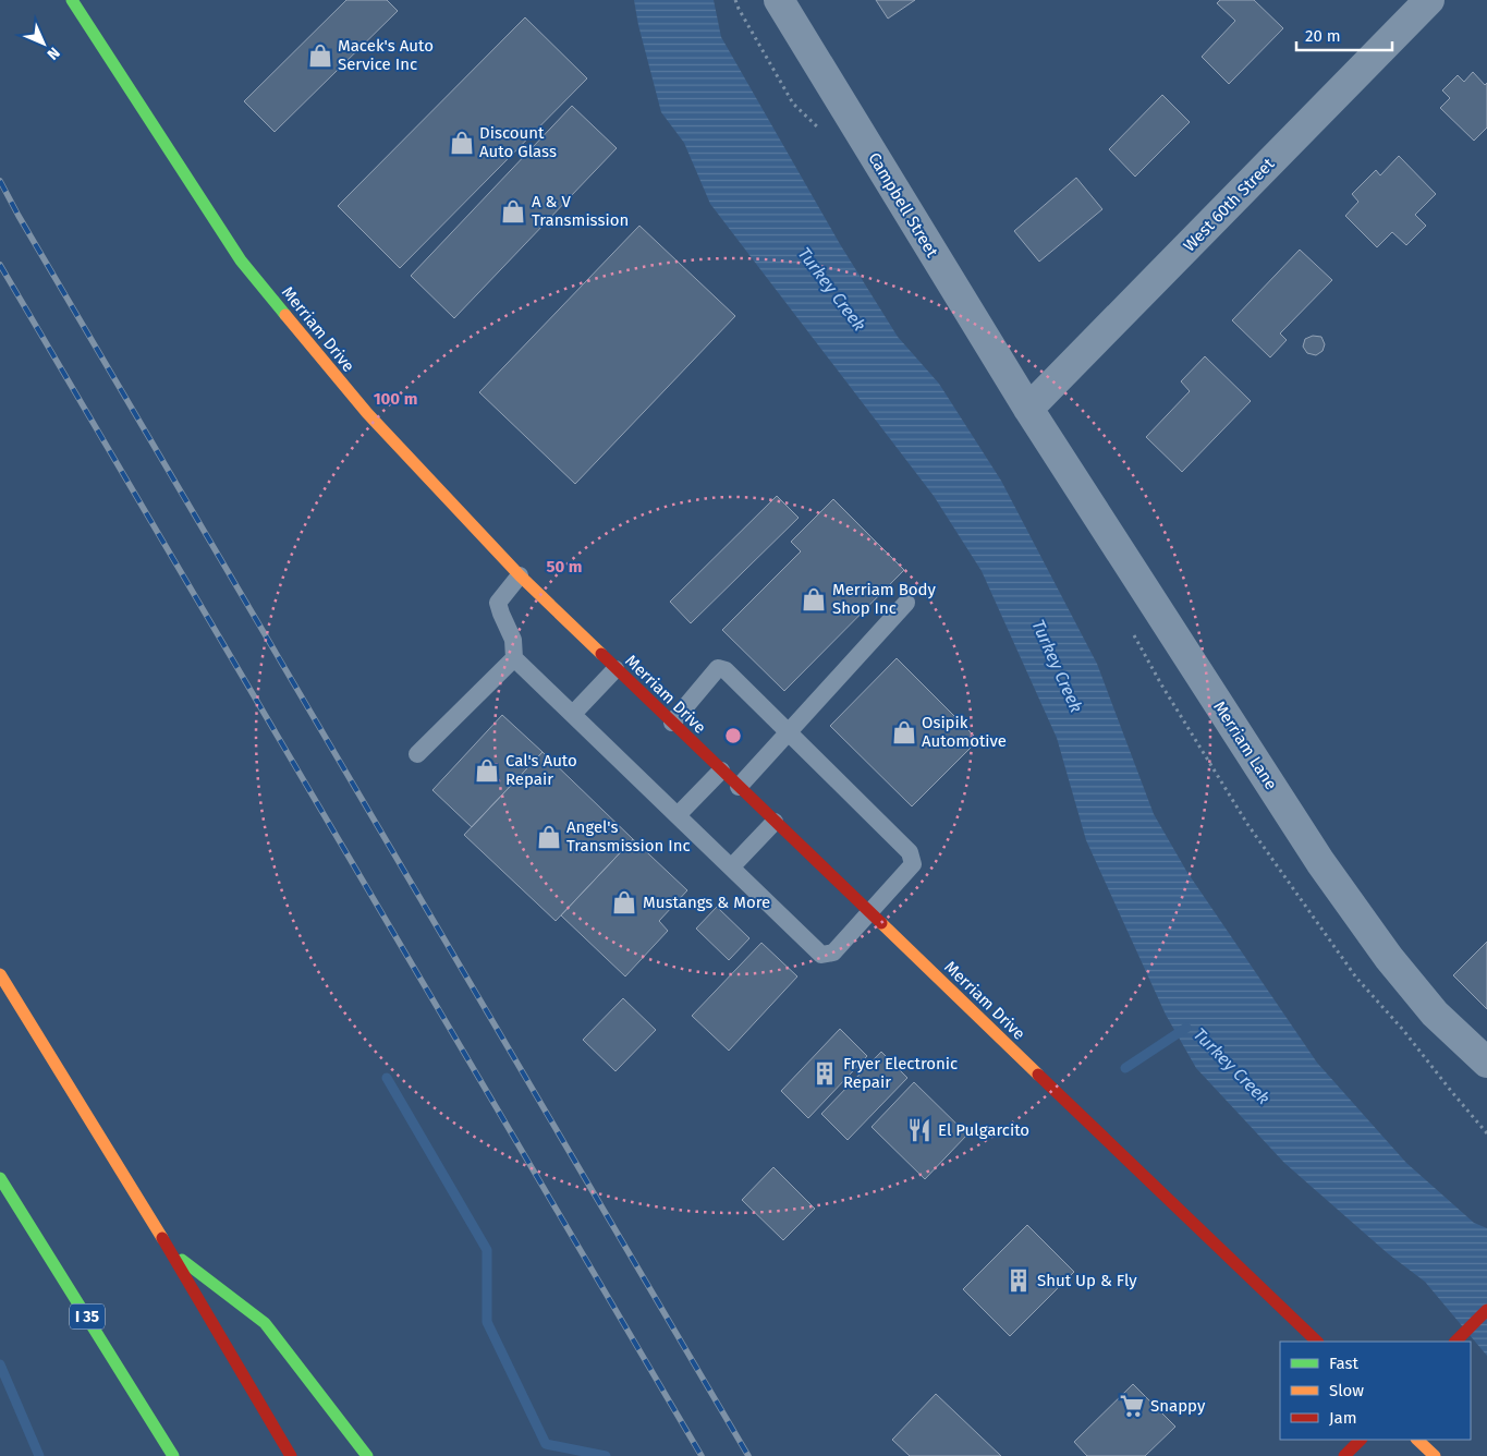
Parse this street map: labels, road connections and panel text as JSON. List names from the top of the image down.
{
  "streets": {
    "main road": ["Merriam Drive", "I 35"],
    "street": ["Campbell Street", "West 60th Street", "Merriam Lane"]
  },
  "crossings": [
    ["Campbell Street", "West 60th Street"],
    ["Campbell Street", "Merriam Lane"],
    ["West 60th Street", "Merriam Lane"]
  ],
  "water": ["Turkey Creek"],
  "places": {
    "shop": [
      "Macek's Auto Service Inc",
      "Discount Auto Glass",
      "A & V Transmission",
      "Merriam Body Shop Inc",
      "Osipik Automotive",
      "Cal's Auto Repair",
      "Angel's Transmission Inc",
      "Mustangs & More"
    ],
    "building": ["Fryer Electronic Repair", "Shut Up & Fly"],
    "restaurant": ["El Pulgarcito"],
    "supermarket": ["Snappy"]
  },
  "legend": ["Fast", "Slow", "Jam"],
  "scale_bar": "20 m",
  "north": "bottom right",
  "rings": ["100 m", "50 m"]
}
